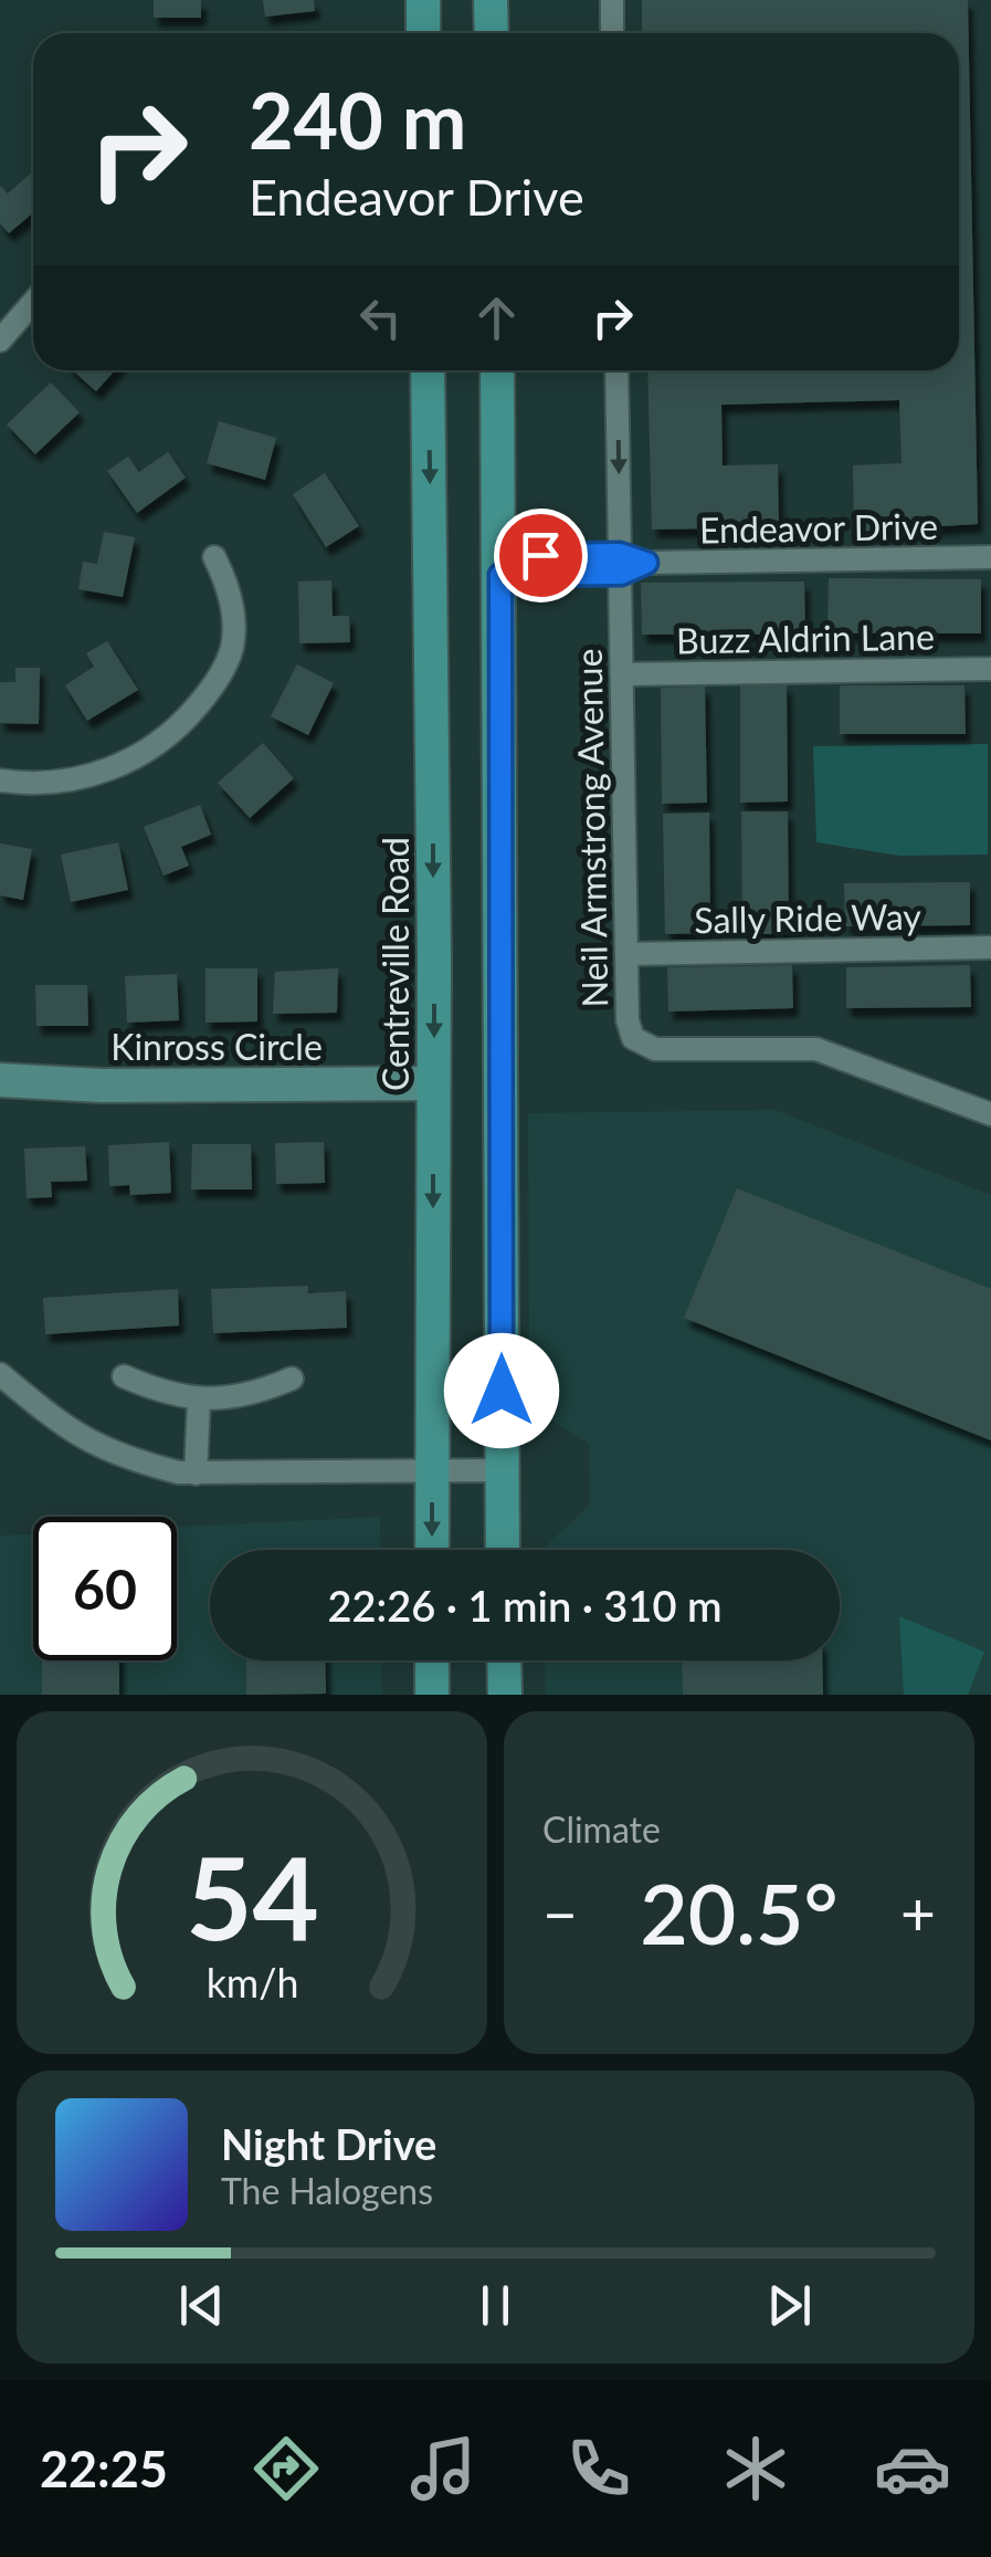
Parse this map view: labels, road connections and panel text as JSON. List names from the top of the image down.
{
  "streets": {
    "main road": ["Centreville Road"],
    "street": [
      "Endeavor Drive",
      "Buzz Aldrin Lane",
      "Neil Armstrong Avenue",
      "Sally Ride Way",
      "Kinross Circle"
    ]
  },
  "crossings": [
    ["Endeavor Drive", "Neil Armstrong Avenue"],
    ["Buzz Aldrin Lane", "Neil Armstrong Avenue"],
    ["Neil Armstrong Avenue", "Sally Ride Way"],
    ["Centreville Road", "Kinross Circle"]
  ],
  "page": {
    "turn": ["240 m", "Endeavor Drive"],
    "limit": "60",
    "trip": "22:26 · 1 min · 310 m",
    "tile": "Climate",
    "heat": ["−", "20.5°", "+"],
    "song": ["Night Drive", "The Halogens"],
    "tabs": "22:25",
    "gauge": ["54", "km/h"]
  }
}
